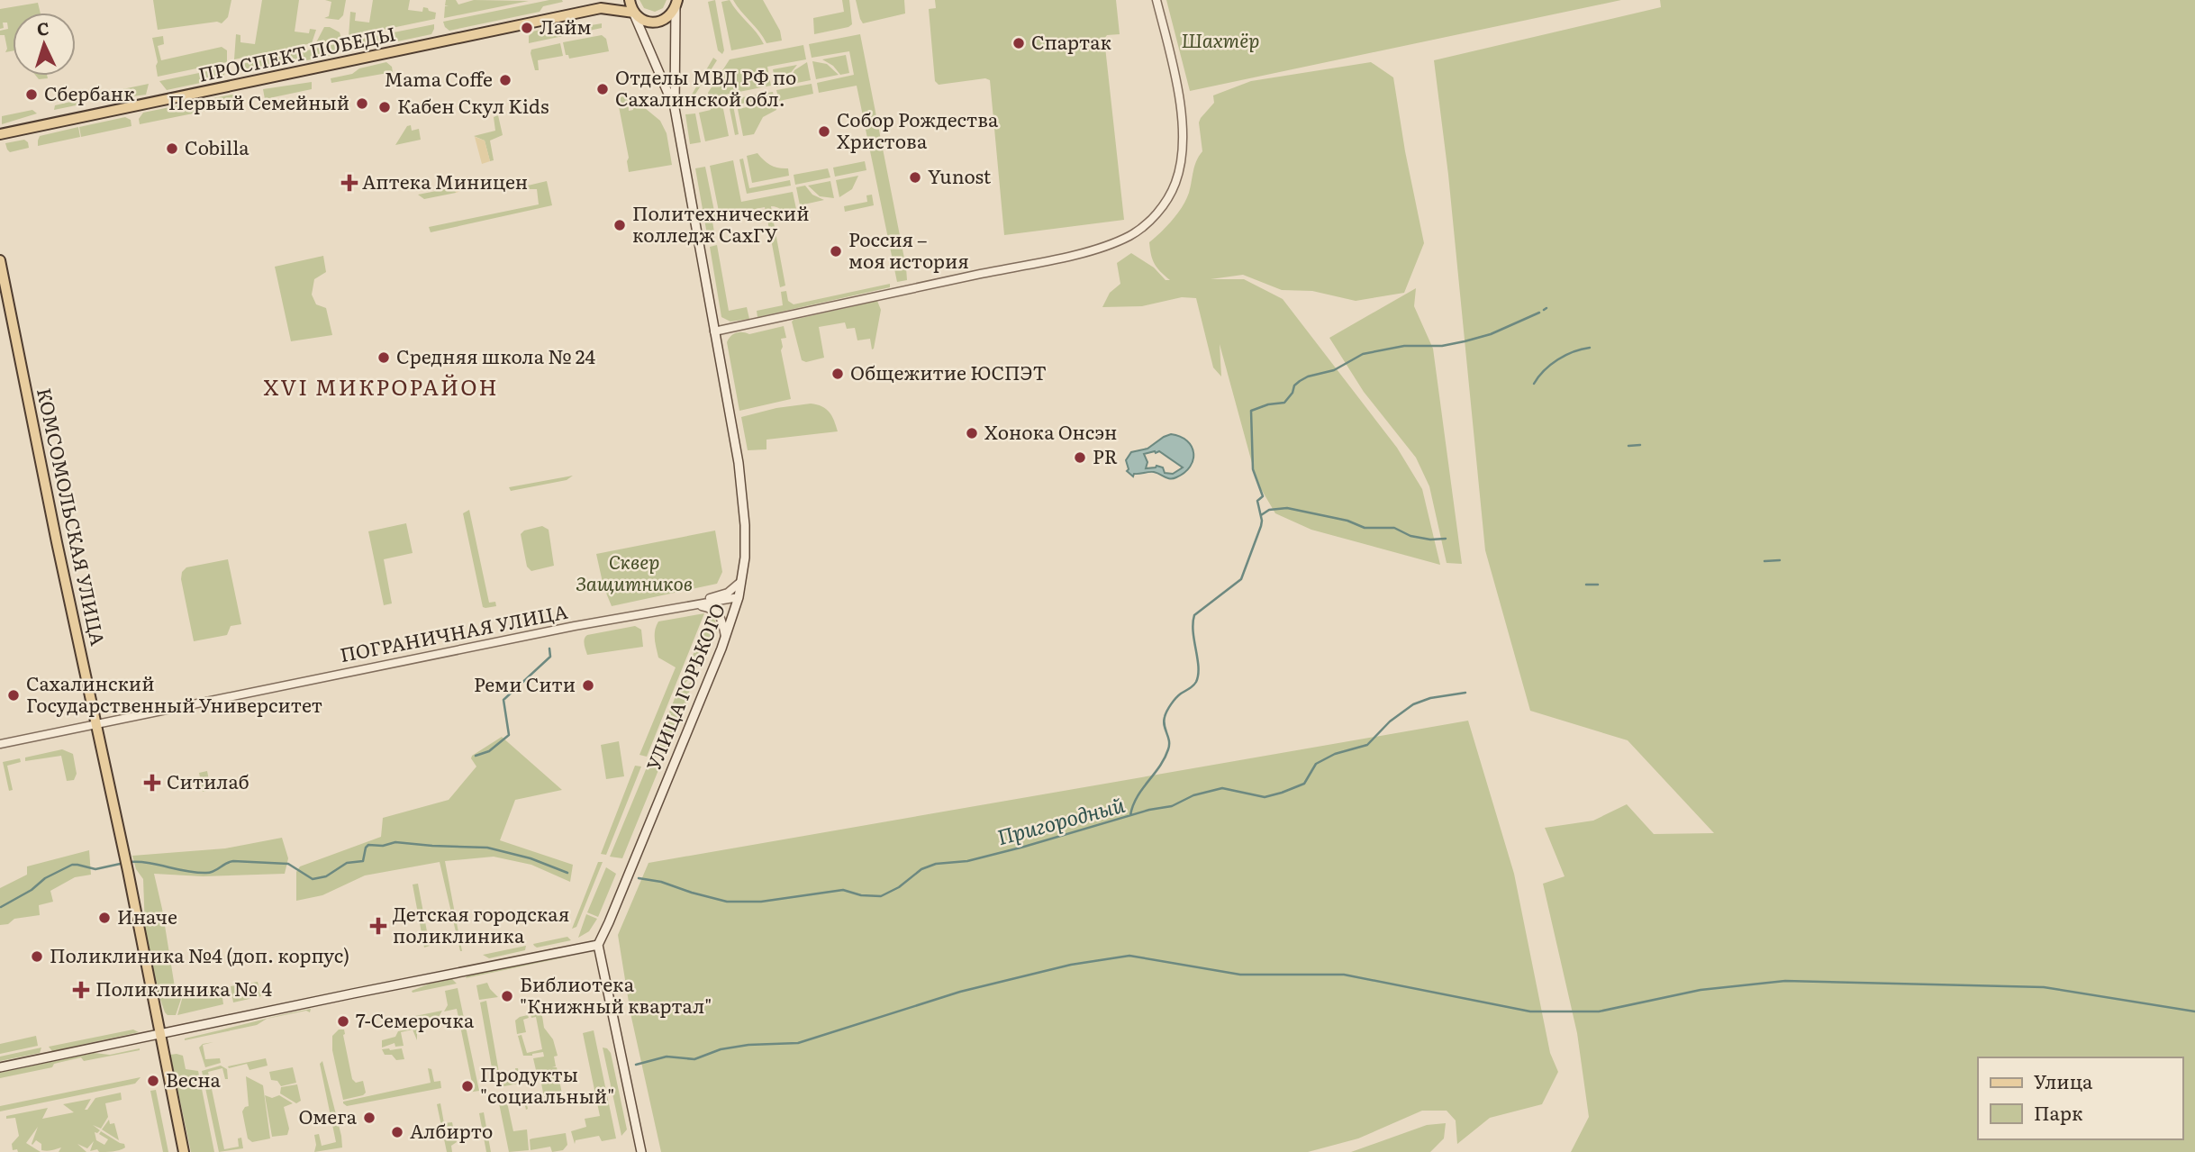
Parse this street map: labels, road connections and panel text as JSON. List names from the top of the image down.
{
  "streets": {
    "main road": ["ПРОСПЕКТ ПОБЕДЫ", "КОМСОМОЛЬСКАЯ УЛИЦА", "УЛИЦА ГОРЬКОГО"],
    "street": ["ПОГРАНИЧНАЯ УЛИЦА"]
  },
  "crossings": [
    ["ПРОСПЕКТ ПОБЕДЫ", "УЛИЦА ГОРЬКОГО"],
    ["КОМСОМОЛЬСКАЯ УЛИЦА", "ПОГРАНИЧНАЯ УЛИЦА"],
    ["ПОГРАНИЧНАЯ УЛИЦА", "УЛИЦА ГОРЬКОГО"]
  ],
  "districts": ["XVI МИКРОРАЙОН"],
  "water": ["Пригородный"],
  "parks": ["Шахтёр", "Сквер Защитников"],
  "places": {
    "other": [
      "Лайм",
      "Спартак",
      "Mama Coffe",
      "Отделы МВД РФ по Сахалинской обл.",
      "Сбербанк",
      "Первый Семейный",
      "Кабен Скул Kids",
      "Собор Рождества Христова",
      "Cobilla",
      "Yunost",
      "Политехнический колледж СахГУ",
      "Россия – моя история",
      "Средняя школа № 24",
      "Общежитие ЮСПЭТ",
      "Хонока Онсэн",
      "PR",
      "Реми Сити",
      "Сахалинский Государственный Университет",
      "Иначе",
      "Поликлиника №4 (доп. корпус)",
      "Библиотека \"Книжный квартал\"",
      "7-Семерочка",
      "Весна",
      "Продукты \"социальный\"",
      "Омега",
      "Албирто"
    ],
    "health": [
      "Аптека Миницен",
      "Ситилаб",
      "Детская городская поликлиника",
      "Поликлиника № 4"
    ]
  },
  "legend": ["Улица", "Парк"],
  "north": "top"
}
